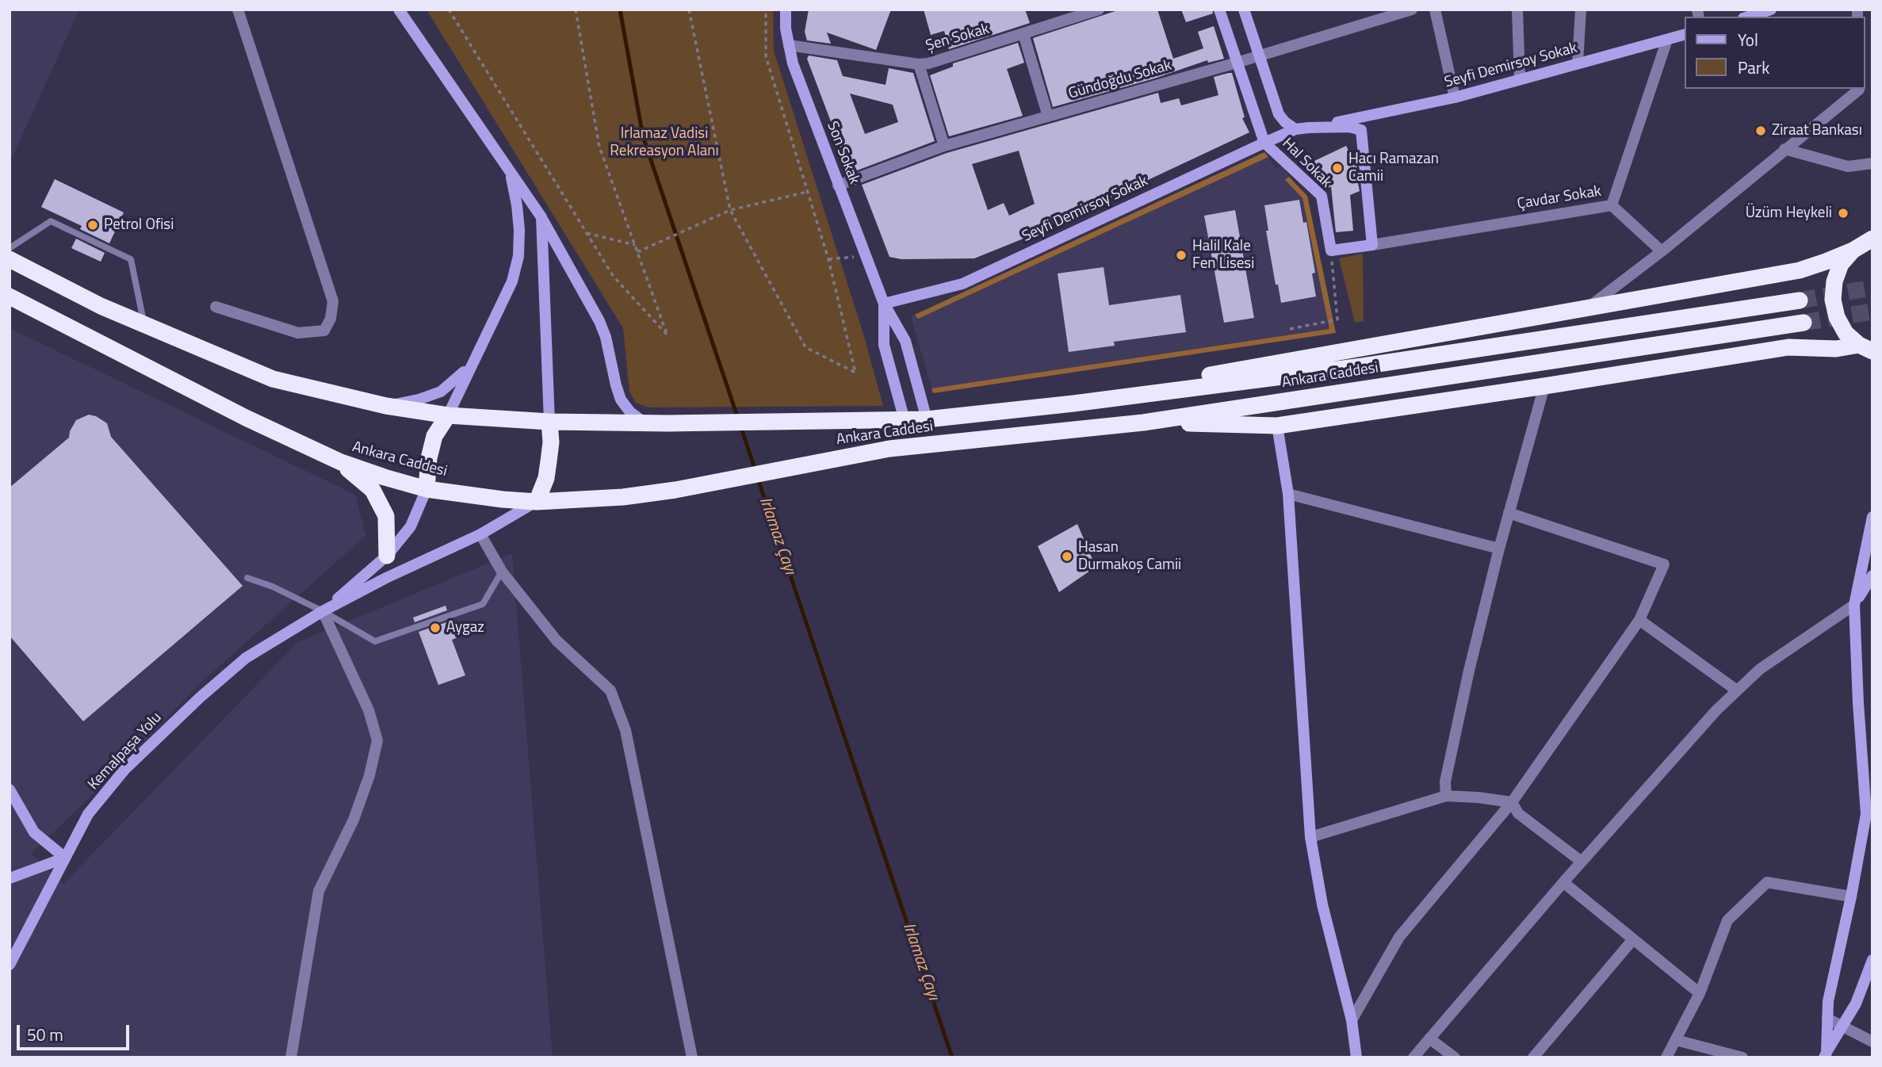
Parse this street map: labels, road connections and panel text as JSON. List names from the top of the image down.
{
  "streets": {
    "highway": ["Ankara Caddesi"],
    "street": [
      "Şen Sokak",
      "Seyfi Demirsoy Sokak",
      "Gündoğdu Sokak",
      "Son Sokak",
      "Hal Sokak",
      "Çavdar Sokak",
      "Kemalpaşa Yolu"
    ]
  },
  "crossings": [
    ["Şen Sokak", "Son Sokak"],
    ["Seyfi Demirsoy Sokak", "Son Sokak"],
    ["Seyfi Demirsoy Sokak", "Hal Sokak"],
    ["Seyfi Demirsoy Sokak", "Çavdar Sokak"],
    ["Gündoğdu Sokak", "Son Sokak"],
    ["Hal Sokak", "Çavdar Sokak"],
    ["Ankara Caddesi", "Kemalpaşa Yolu"]
  ],
  "water": ["Irlamaz Çayı"],
  "parks": ["Irlamaz Vadisi Rekreasyon Alanı"],
  "places": [
    "Ziraat Bankası",
    "Hacı Ramazan Camii",
    "Üzüm Heykeli",
    "Petrol Ofisi",
    "Halil Kale Fen Lisesi",
    "Hasan Durmakoş Camii",
    "Aygaz"
  ],
  "legend": ["Yol", "Park"],
  "scale_bar": "50 m"
}
